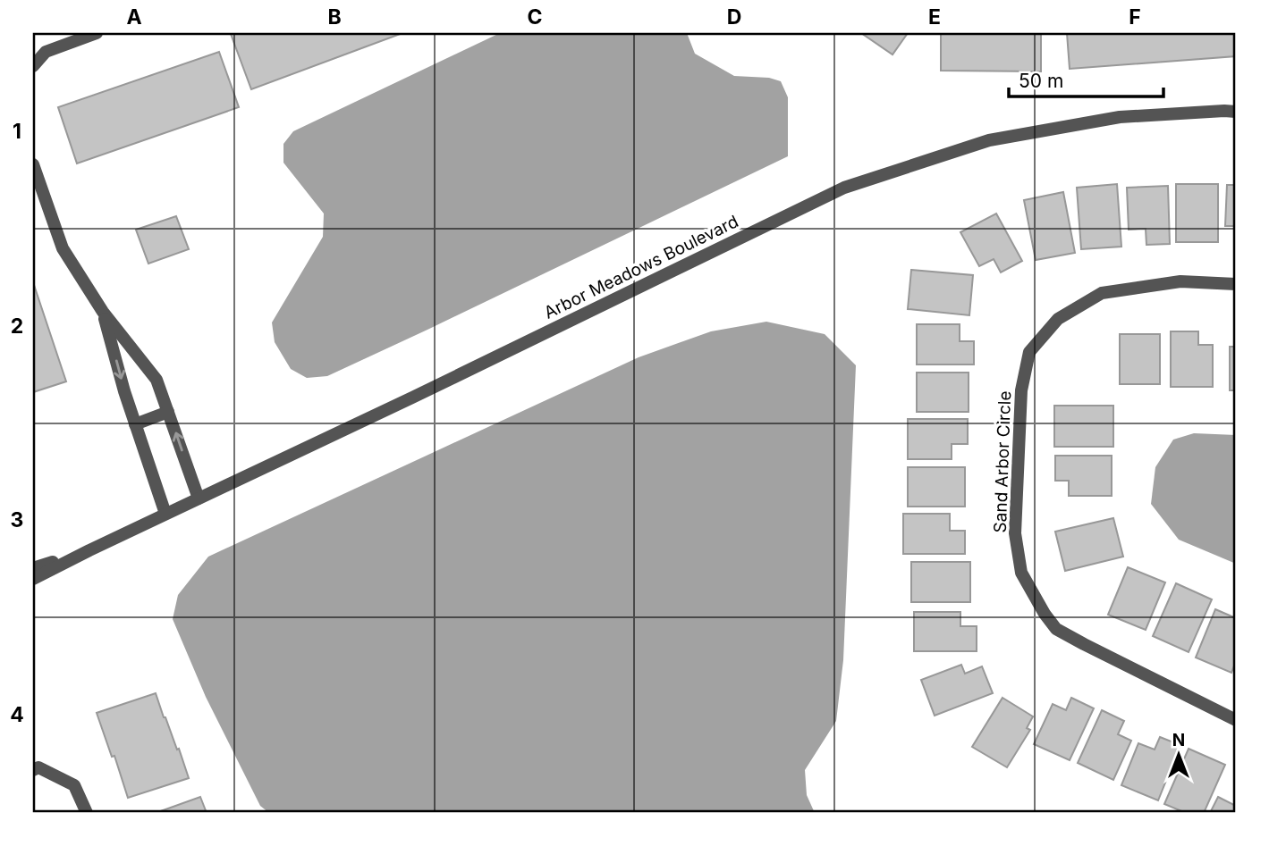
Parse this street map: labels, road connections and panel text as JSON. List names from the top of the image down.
{
  "streets": {
    "street": ["Arbor Meadows Boulevard", "Sand Arbor Circle"]
  },
  "scale_bar": "50 m",
  "north": "top",
  "grid": {
    "columns": [
      "A",
      "B",
      "C",
      "D",
      "E",
      "F"
    ],
    "rows": [
      "1",
      "2",
      "3",
      "4"
    ]
  }
}
